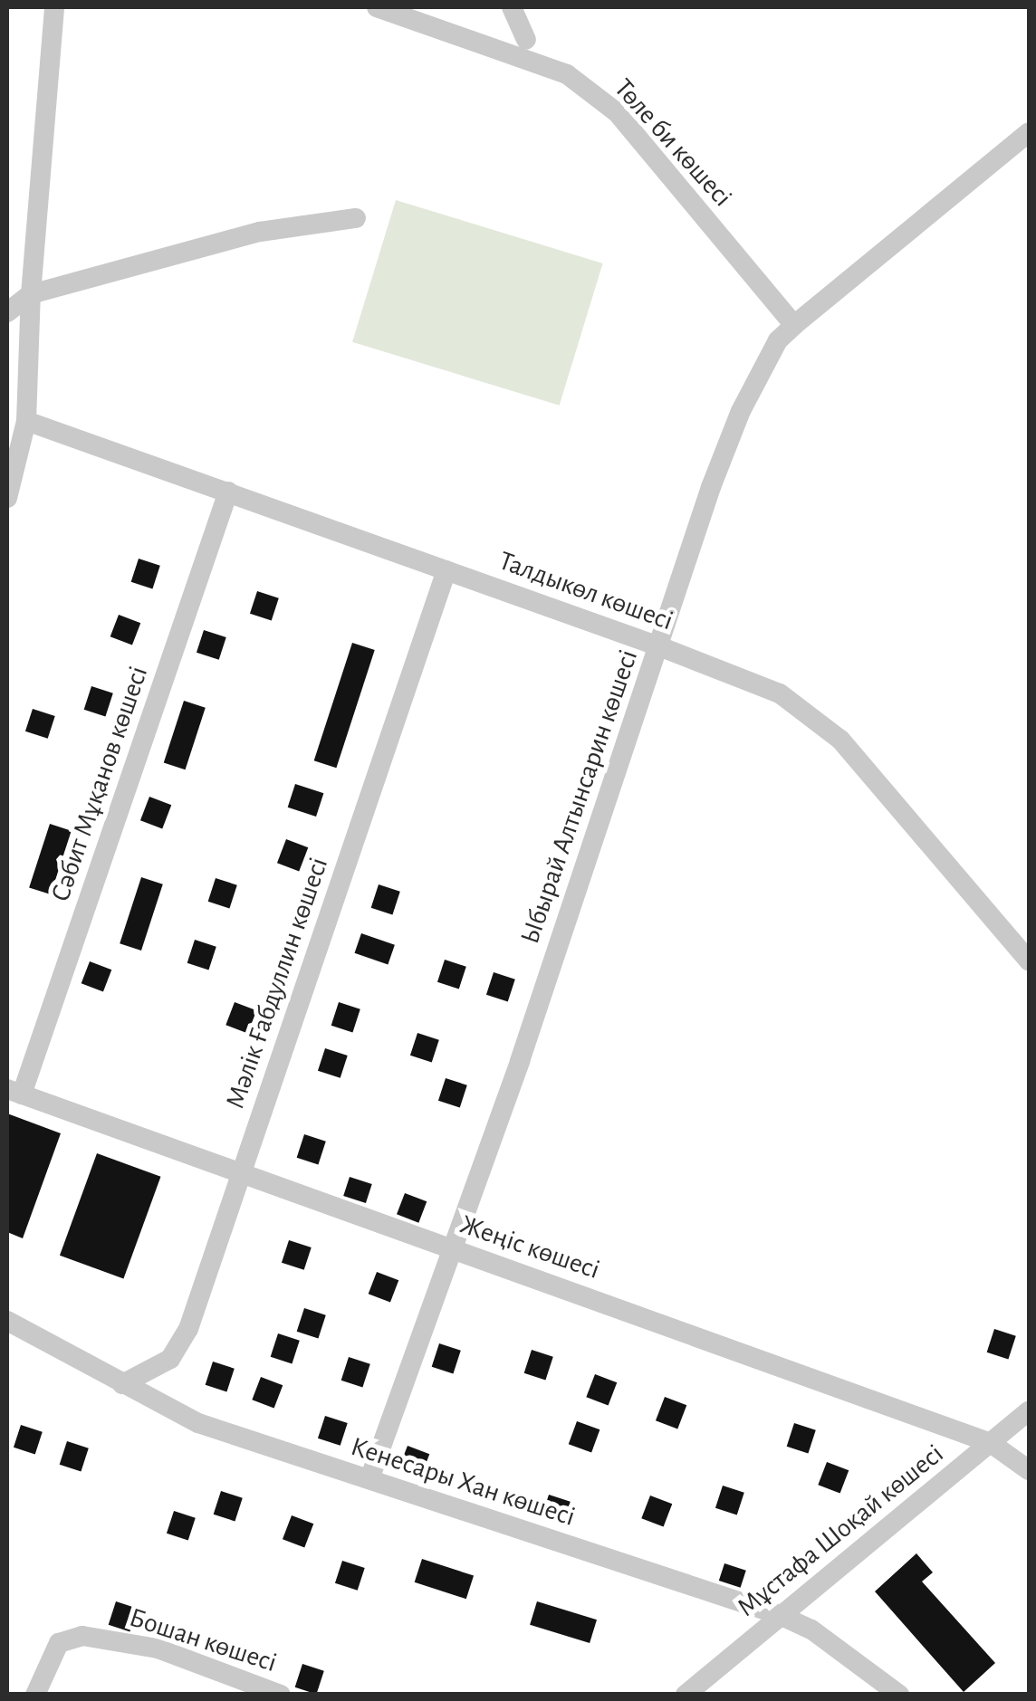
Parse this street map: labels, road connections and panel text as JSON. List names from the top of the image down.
{
  "streets": {
    "street": [
      "Төле би көшесі",
      "Талдыкөл көшесі",
      "Сәбит Мұқанов көшесі",
      "Ыбырай Алтынсарин көшесі",
      "Мәлік Ғабдуллин көшесі",
      "Жеңіс көшесі",
      "Кенесары Хан көшесі",
      "Мұстафа Шоқай көшесі",
      "Бошан көшесі"
    ]
  },
  "crossings": [
    ["Төле би көшесі", "Ыбырай Алтынсарин көшесі"],
    ["Талдыкөл көшесі", "Сәбит Мұқанов көшесі"],
    ["Талдыкөл көшесі", "Ыбырай Алтынсарин көшесі"],
    ["Талдыкөл көшесі", "Мәлік Ғабдуллин көшесі"],
    ["Сәбит Мұқанов көшесі", "Жеңіс көшесі"],
    ["Ыбырай Алтынсарин көшесі", "Жеңіс көшесі"],
    ["Ыбырай Алтынсарин көшесі", "Кенесары Хан көшесі"],
    ["Мәлік Ғабдуллин көшесі", "Жеңіс көшесі"],
    ["Мәлік Ғабдуллин көшесі", "Кенесары Хан көшесі"],
    ["Жеңіс көшесі", "Мұстафа Шоқай көшесі"],
    ["Кенесары Хан көшесі", "Мұстафа Шоқай көшесі"]
  ]
}
